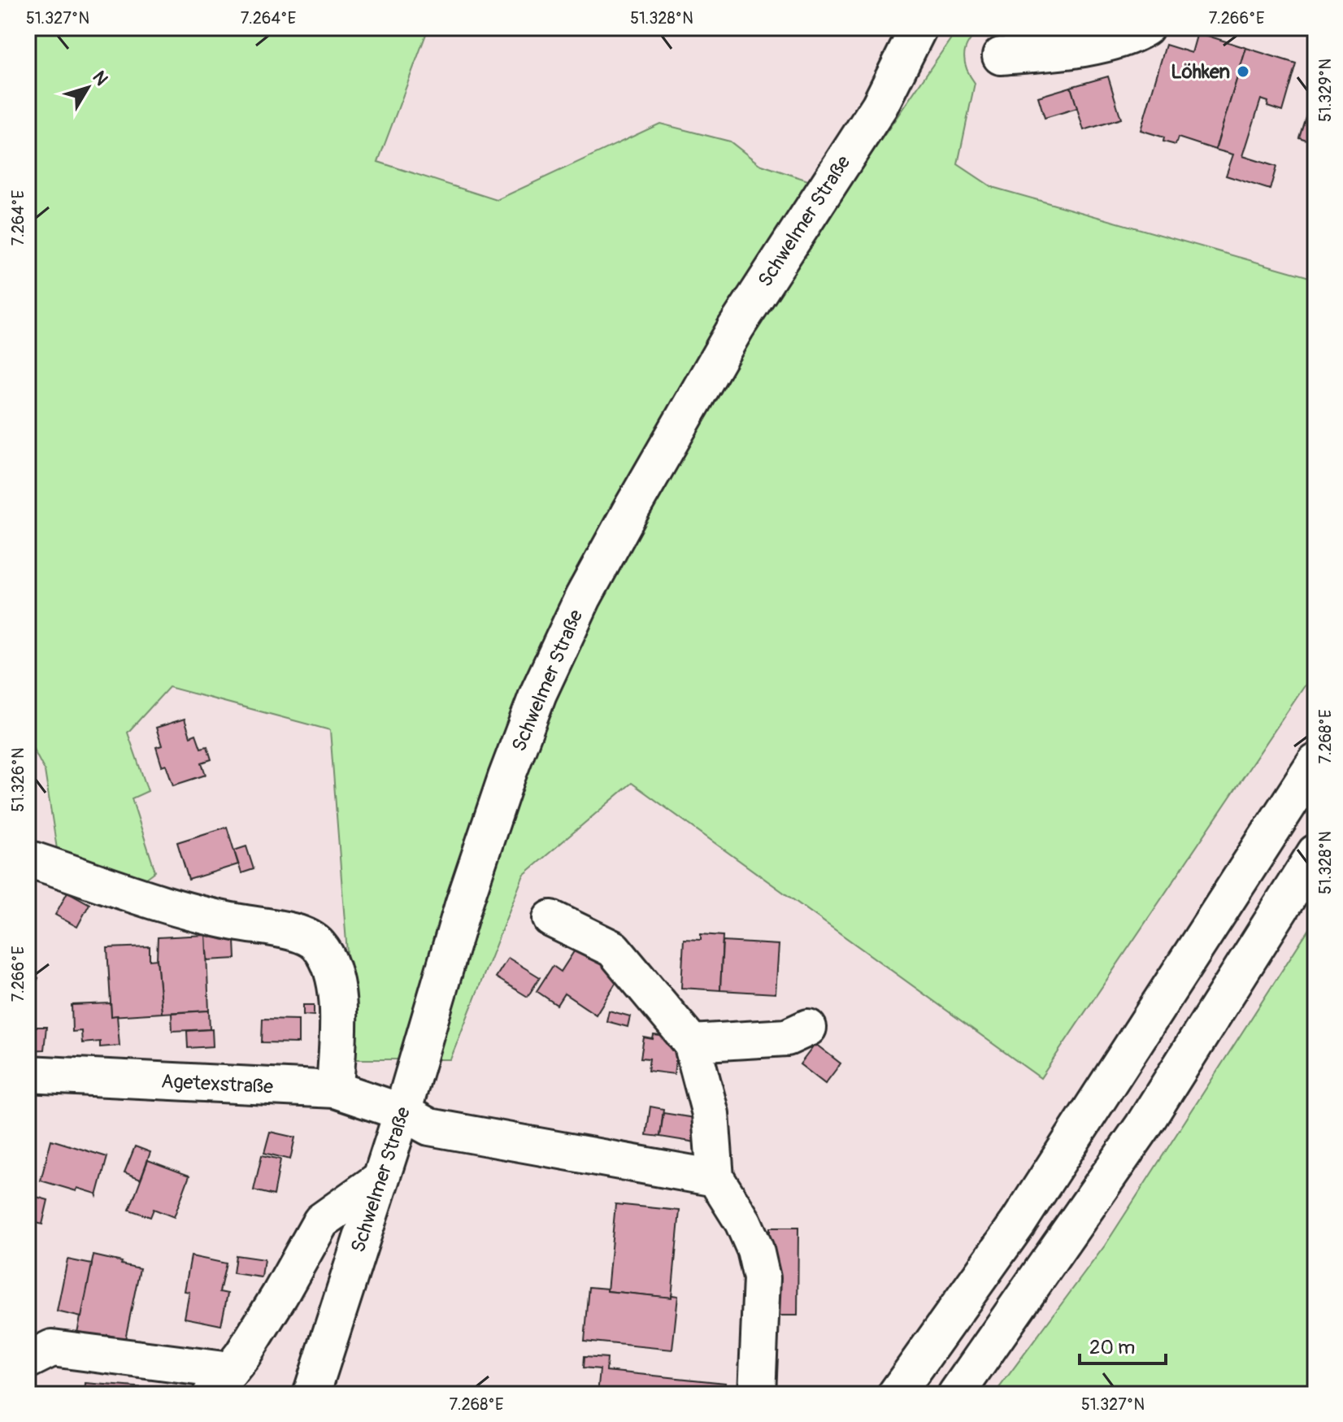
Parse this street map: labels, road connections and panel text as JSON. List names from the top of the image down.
{
  "streets": {
    "main road": ["Schwelmer Straße", "Agetexstraße"]
  },
  "crossings": [
    ["Schwelmer Straße", "Agetexstraße"]
  ],
  "places": ["Löhken"],
  "scale_bar": "20 m",
  "north": "top right",
  "coordinates": [
    "51.327°N",
    "7.264°E",
    "51.328°N",
    "7.266°E",
    "51.329°N",
    "7.268°E",
    "51.326°N"
  ]
}
